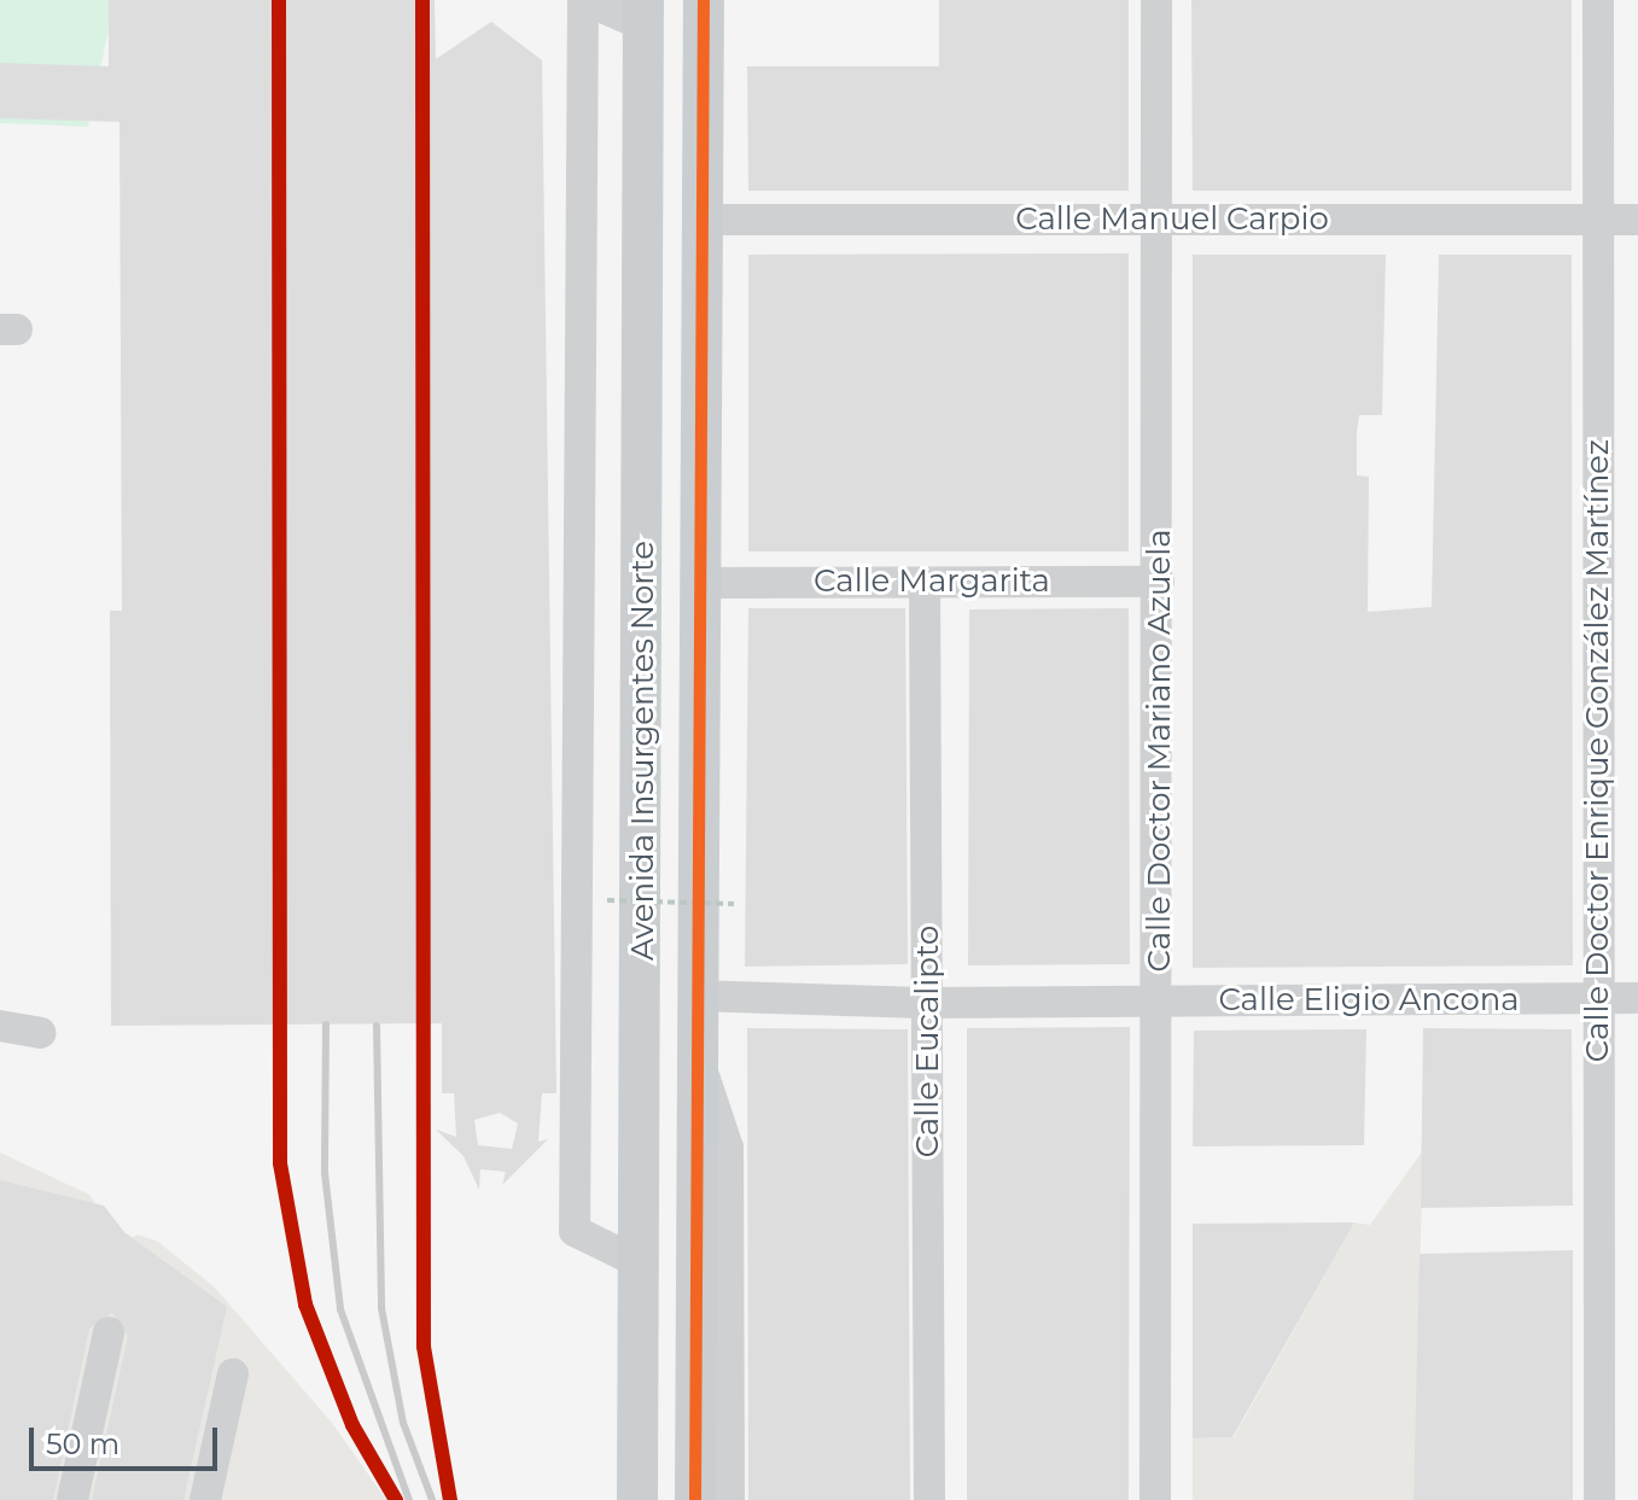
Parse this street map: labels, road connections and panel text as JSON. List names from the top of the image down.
{
  "streets": {
    "main road": ["Avenida Insurgentes Norte"],
    "street": [
      "Calle Manuel Carpio",
      "Calle Margarita",
      "Calle Doctor Mariano Azuela",
      "Calle Doctor Enrique González Martínez",
      "Calle Eligio Ancona",
      "Calle Eucalipto"
    ]
  },
  "crossings": [
    ["Calle Manuel Carpio", "Avenida Insurgentes Norte"],
    ["Calle Manuel Carpio", "Calle Doctor Mariano Azuela"],
    ["Calle Manuel Carpio", "Calle Doctor Enrique González Martínez"],
    ["Calle Margarita", "Avenida Insurgentes Norte"],
    ["Calle Margarita", "Calle Doctor Mariano Azuela"],
    ["Calle Margarita", "Calle Eucalipto"],
    ["Avenida Insurgentes Norte", "Calle Eligio Ancona"],
    ["Calle Doctor Mariano Azuela", "Calle Eligio Ancona"],
    ["Calle Doctor Enrique González Martínez", "Calle Eligio Ancona"],
    ["Calle Eligio Ancona", "Calle Eucalipto"]
  ],
  "scale_bar": "50 m"
}
